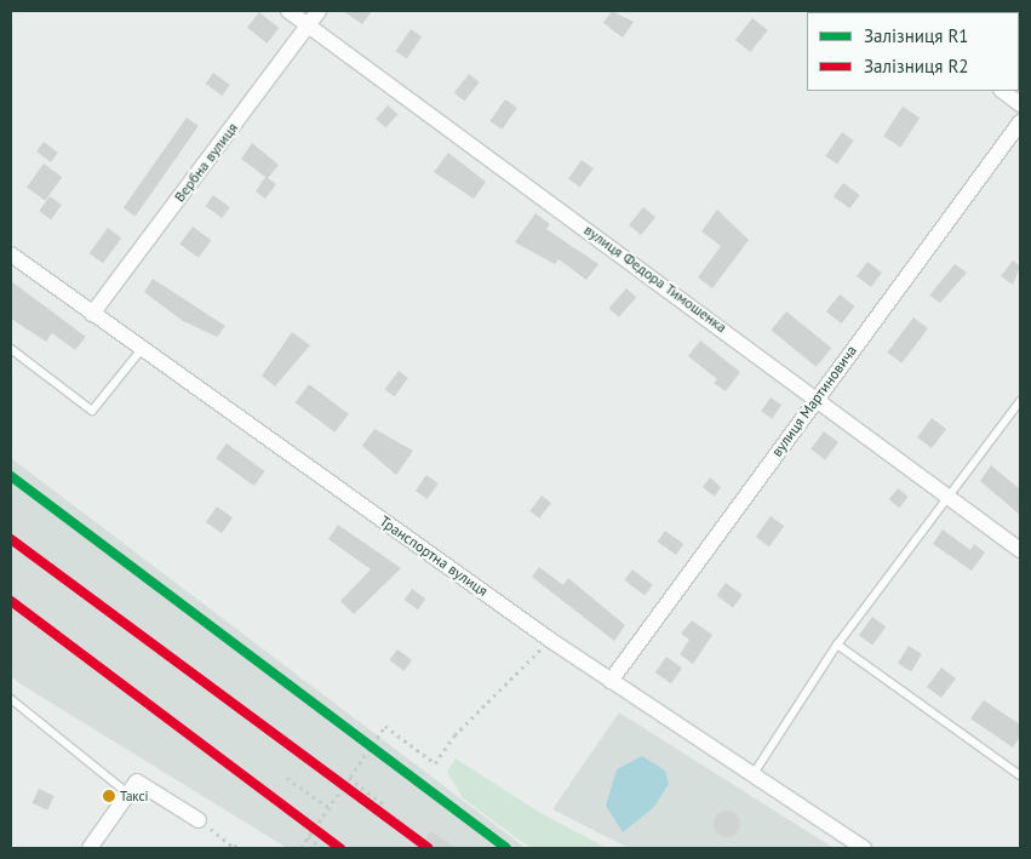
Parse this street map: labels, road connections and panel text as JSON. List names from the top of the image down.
{
  "streets": {
    "street": [
      "Вербна вулиця",
      "вулиця Федора Тимошенка",
      "вулиця Мартиновича",
      "Транспортна вулиця"
    ]
  },
  "crossings": [
    ["Вербна вулиця", "вулиця Федора Тимошенка"],
    ["Вербна вулиця", "Транспортна вулиця"],
    ["вулиця Федора Тимошенка", "вулиця Мартиновича"],
    ["вулиця Мартиновича", "Транспортна вулиця"]
  ],
  "places": ["Таксі"],
  "lines": ["rail line R1", "rail line R2"],
  "legend": ["Залізниця R1", "Залізниця R2"]
}
